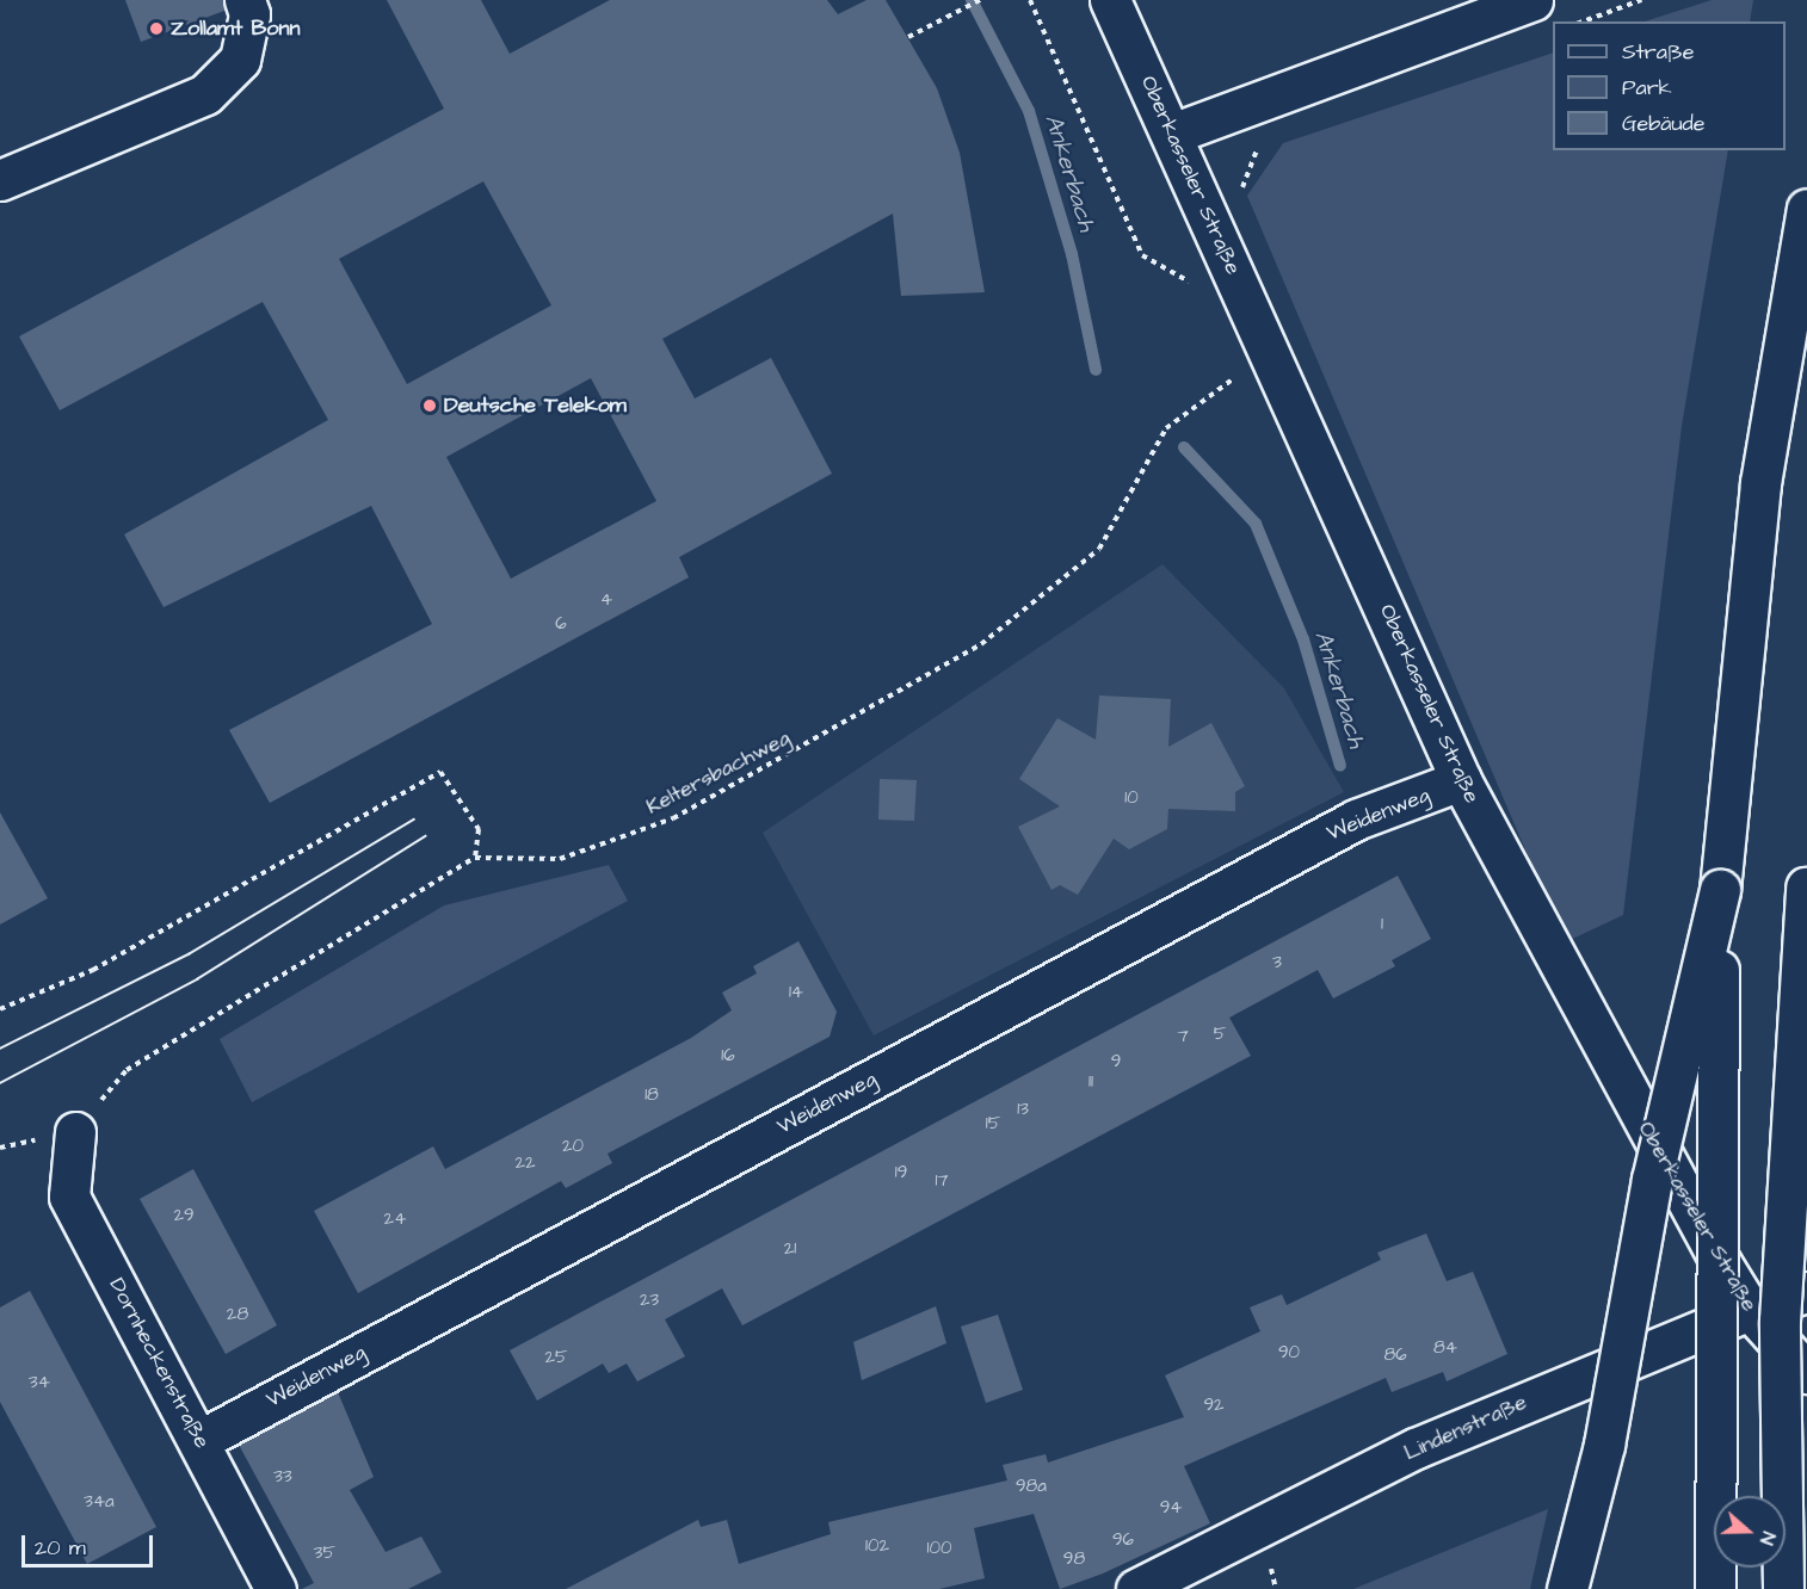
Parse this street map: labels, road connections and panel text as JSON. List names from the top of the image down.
{
  "streets": {
    "main road": [
      "Oberkasseler Straße",
      "Weidenweg",
      "Dornheckenstraße",
      "Lindenstraße"
    ],
    "path": ["Keltersbachweg"]
  },
  "crossings": [
    ["Oberkasseler Straße", "Keltersbachweg"],
    ["Oberkasseler Straße", "Weidenweg"],
    ["Oberkasseler Straße", "Lindenstraße"],
    ["Weidenweg", "Dornheckenstraße"]
  ],
  "water": ["Ankerbach"],
  "places": ["Zollamt Bonn", "Deutsche Telekom"],
  "house_numbers": [
    "4",
    "6",
    "10",
    "1",
    "3",
    "14",
    "5",
    "7",
    "16",
    "9",
    "11",
    "18",
    "13",
    "15",
    "20",
    "22",
    "19",
    "17",
    "29",
    "24",
    "21",
    "23",
    "28",
    "84",
    "90",
    "86",
    "25",
    "34",
    "92",
    "33",
    "98a",
    "34a",
    "94",
    "96",
    "102",
    "100",
    "35",
    "98"
  ],
  "legend": ["Straße", "Park", "Gebäude"],
  "scale_bar": "20 m",
  "north": "right"
}
